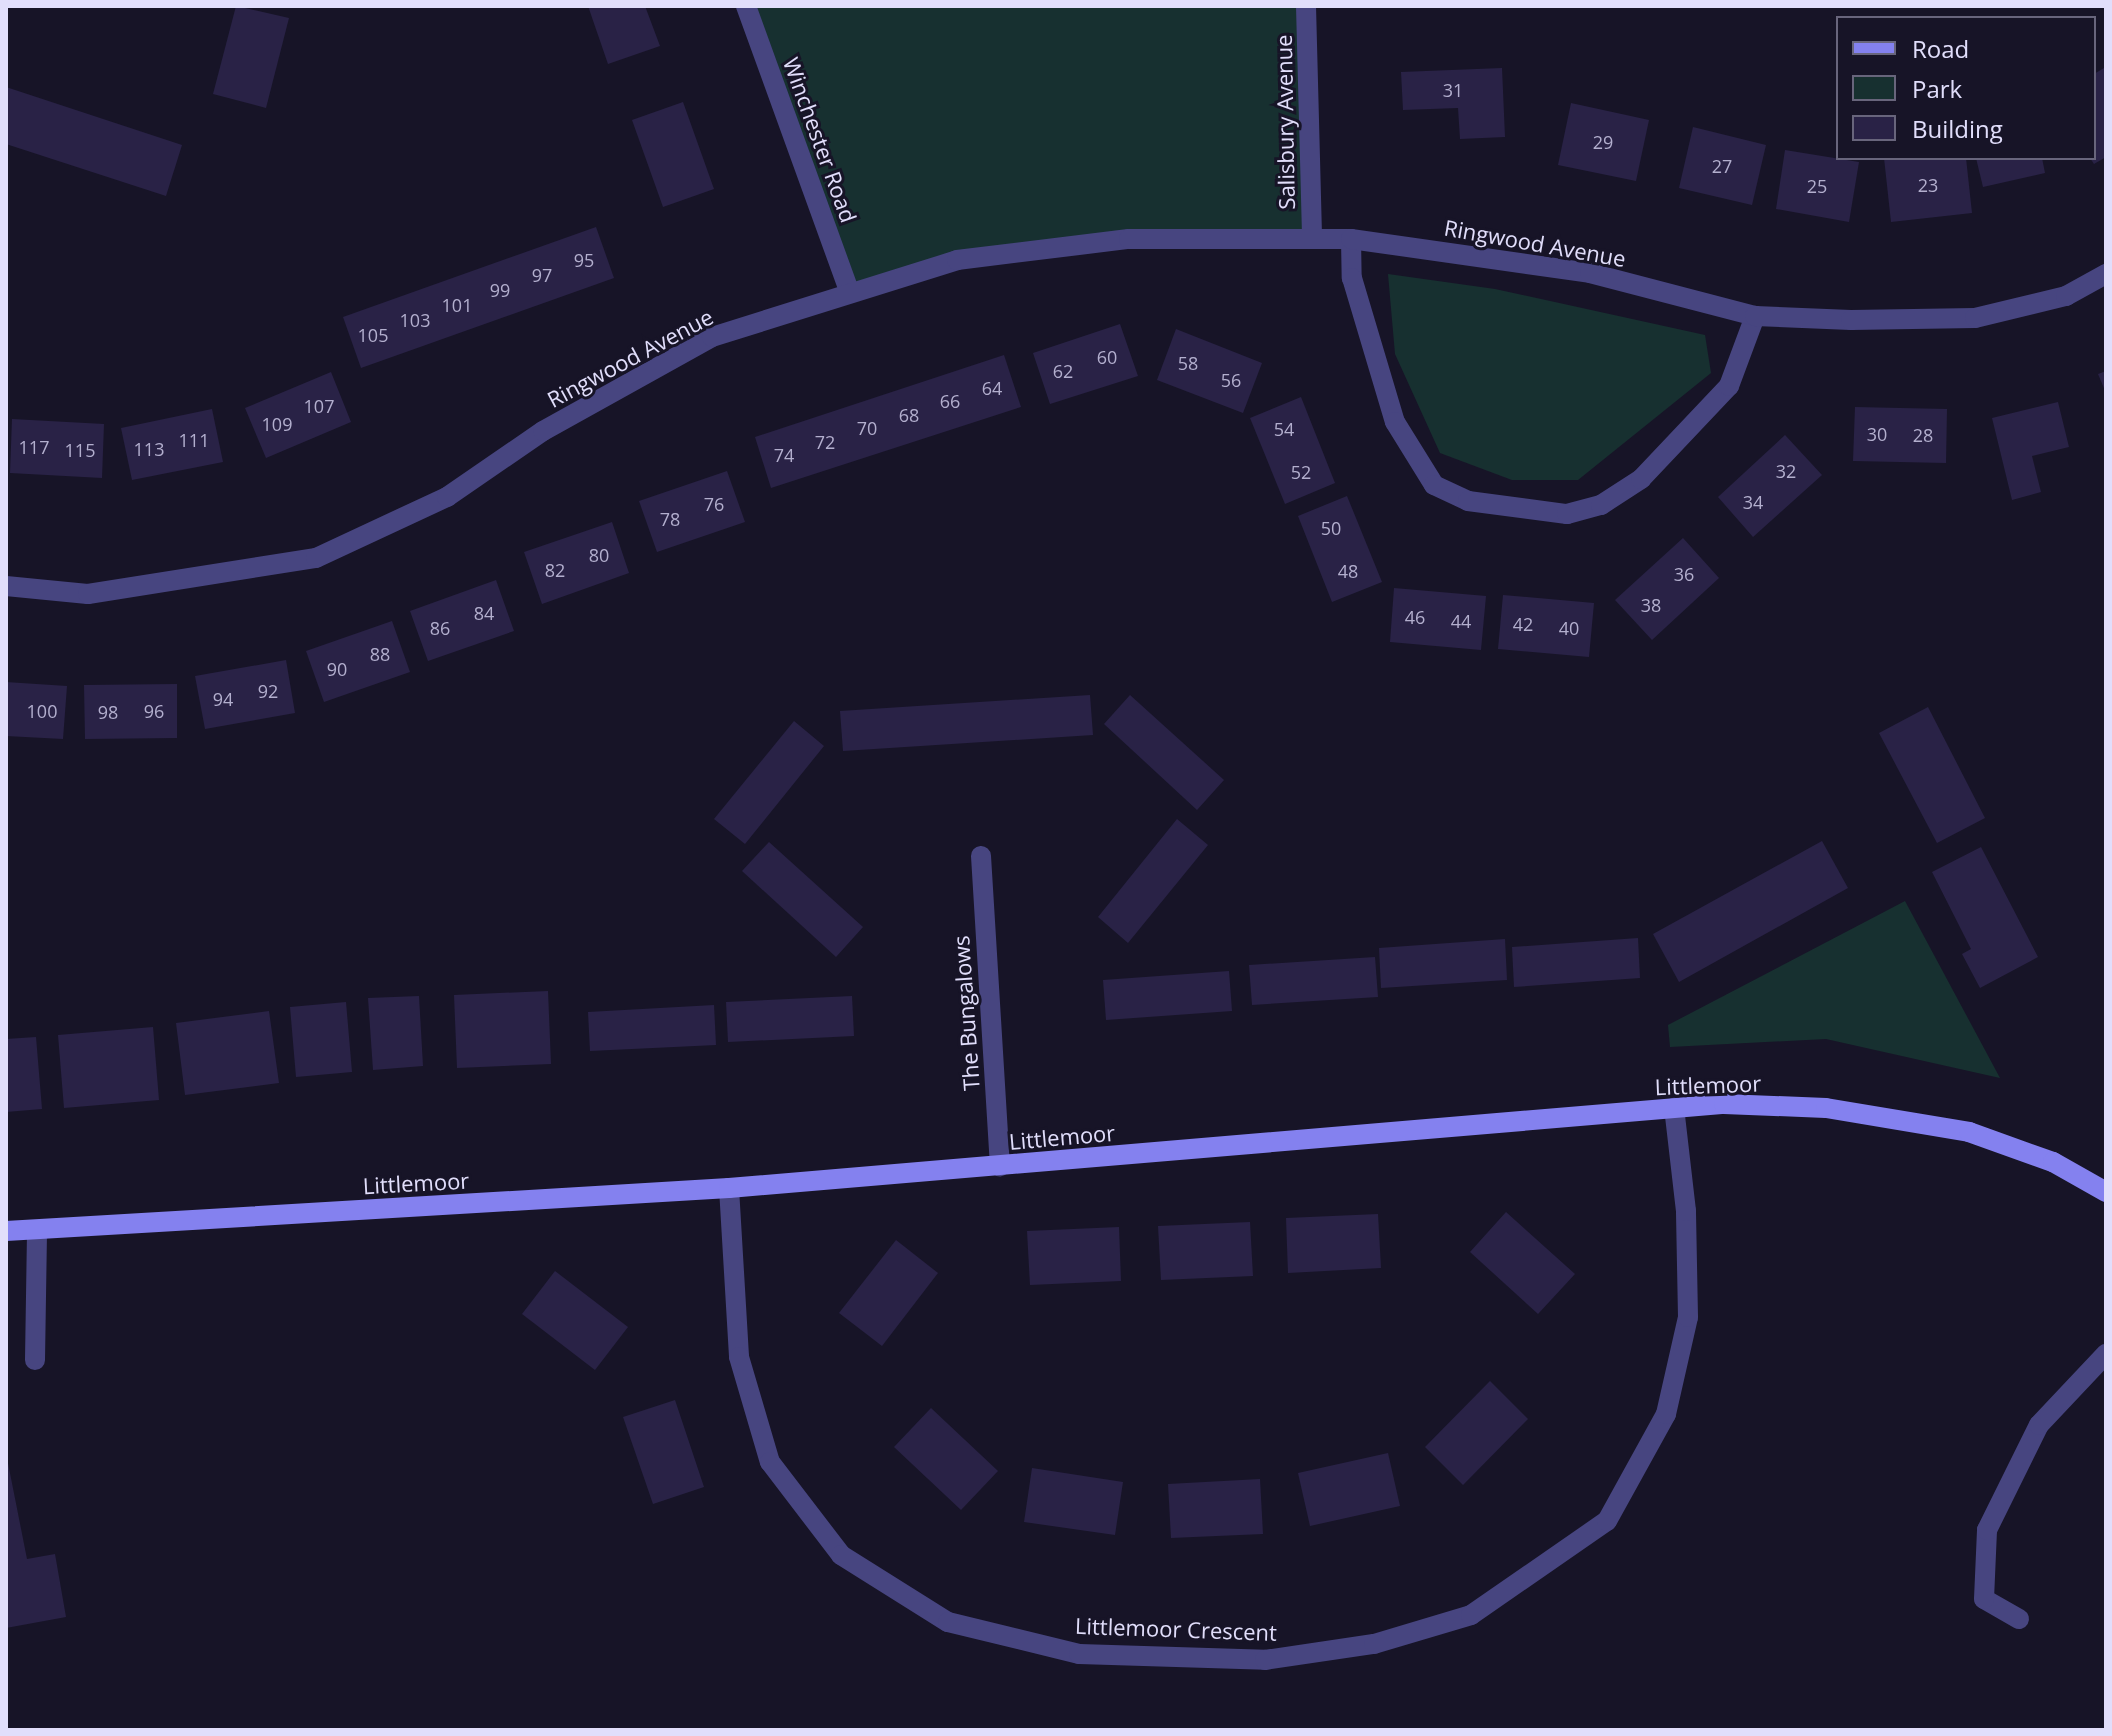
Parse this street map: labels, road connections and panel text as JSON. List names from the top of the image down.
{
  "streets": {
    "main road": ["Littlemoor"],
    "street": [
      "Salisbury Avenue",
      "Winchester Road",
      "Ringwood Avenue",
      "The Bungalows",
      "Littlemoor Crescent"
    ]
  },
  "crossings": [
    ["Salisbury Avenue", "Ringwood Avenue"],
    ["Winchester Road", "Ringwood Avenue"],
    ["The Bungalows", "Littlemoor"],
    ["Littlemoor", "Littlemoor Crescent"]
  ],
  "house_numbers": [
    "31",
    "29",
    "27",
    "23",
    "25",
    "95",
    "97",
    "99",
    "101",
    "103",
    "105",
    "60",
    "58",
    "62",
    "56",
    "64",
    "66",
    "107",
    "68",
    "109",
    "70",
    "54",
    "30",
    "28",
    "111",
    "72",
    "117",
    "113",
    "115",
    "74",
    "32",
    "52",
    "34",
    "76",
    "78",
    "50",
    "80",
    "82",
    "48",
    "36",
    "38",
    "84",
    "46",
    "44",
    "42",
    "86",
    "40",
    "88",
    "90",
    "92",
    "94",
    "100",
    "96",
    "98"
  ],
  "legend": ["Road", "Park", "Building"]
}
